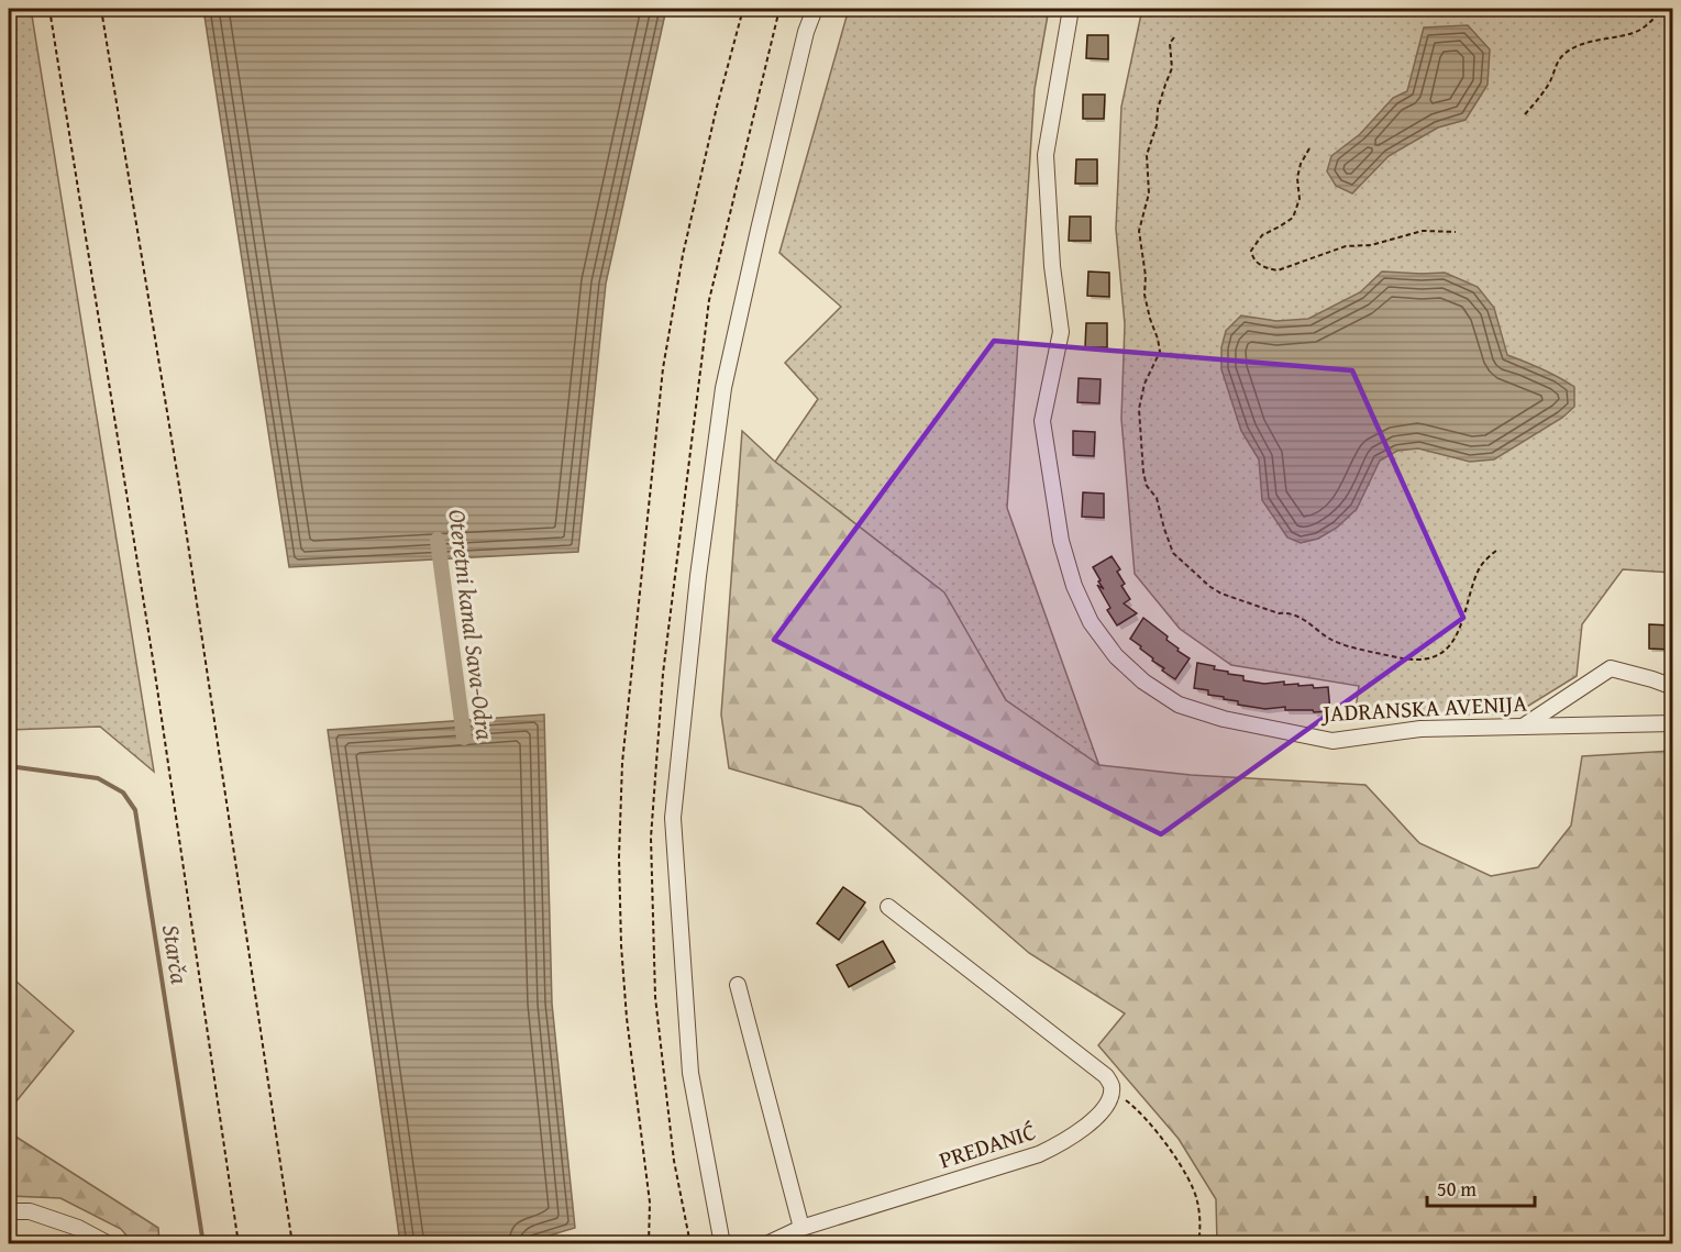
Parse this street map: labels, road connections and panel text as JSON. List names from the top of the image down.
{
  "streets": {
    "street": ["JADRANSKA AVENIJA", "PREDANIĆ"]
  },
  "water": ["Oteretni kanal Sava-Odra", "Starča"],
  "scale_bar": "50 m"
}
